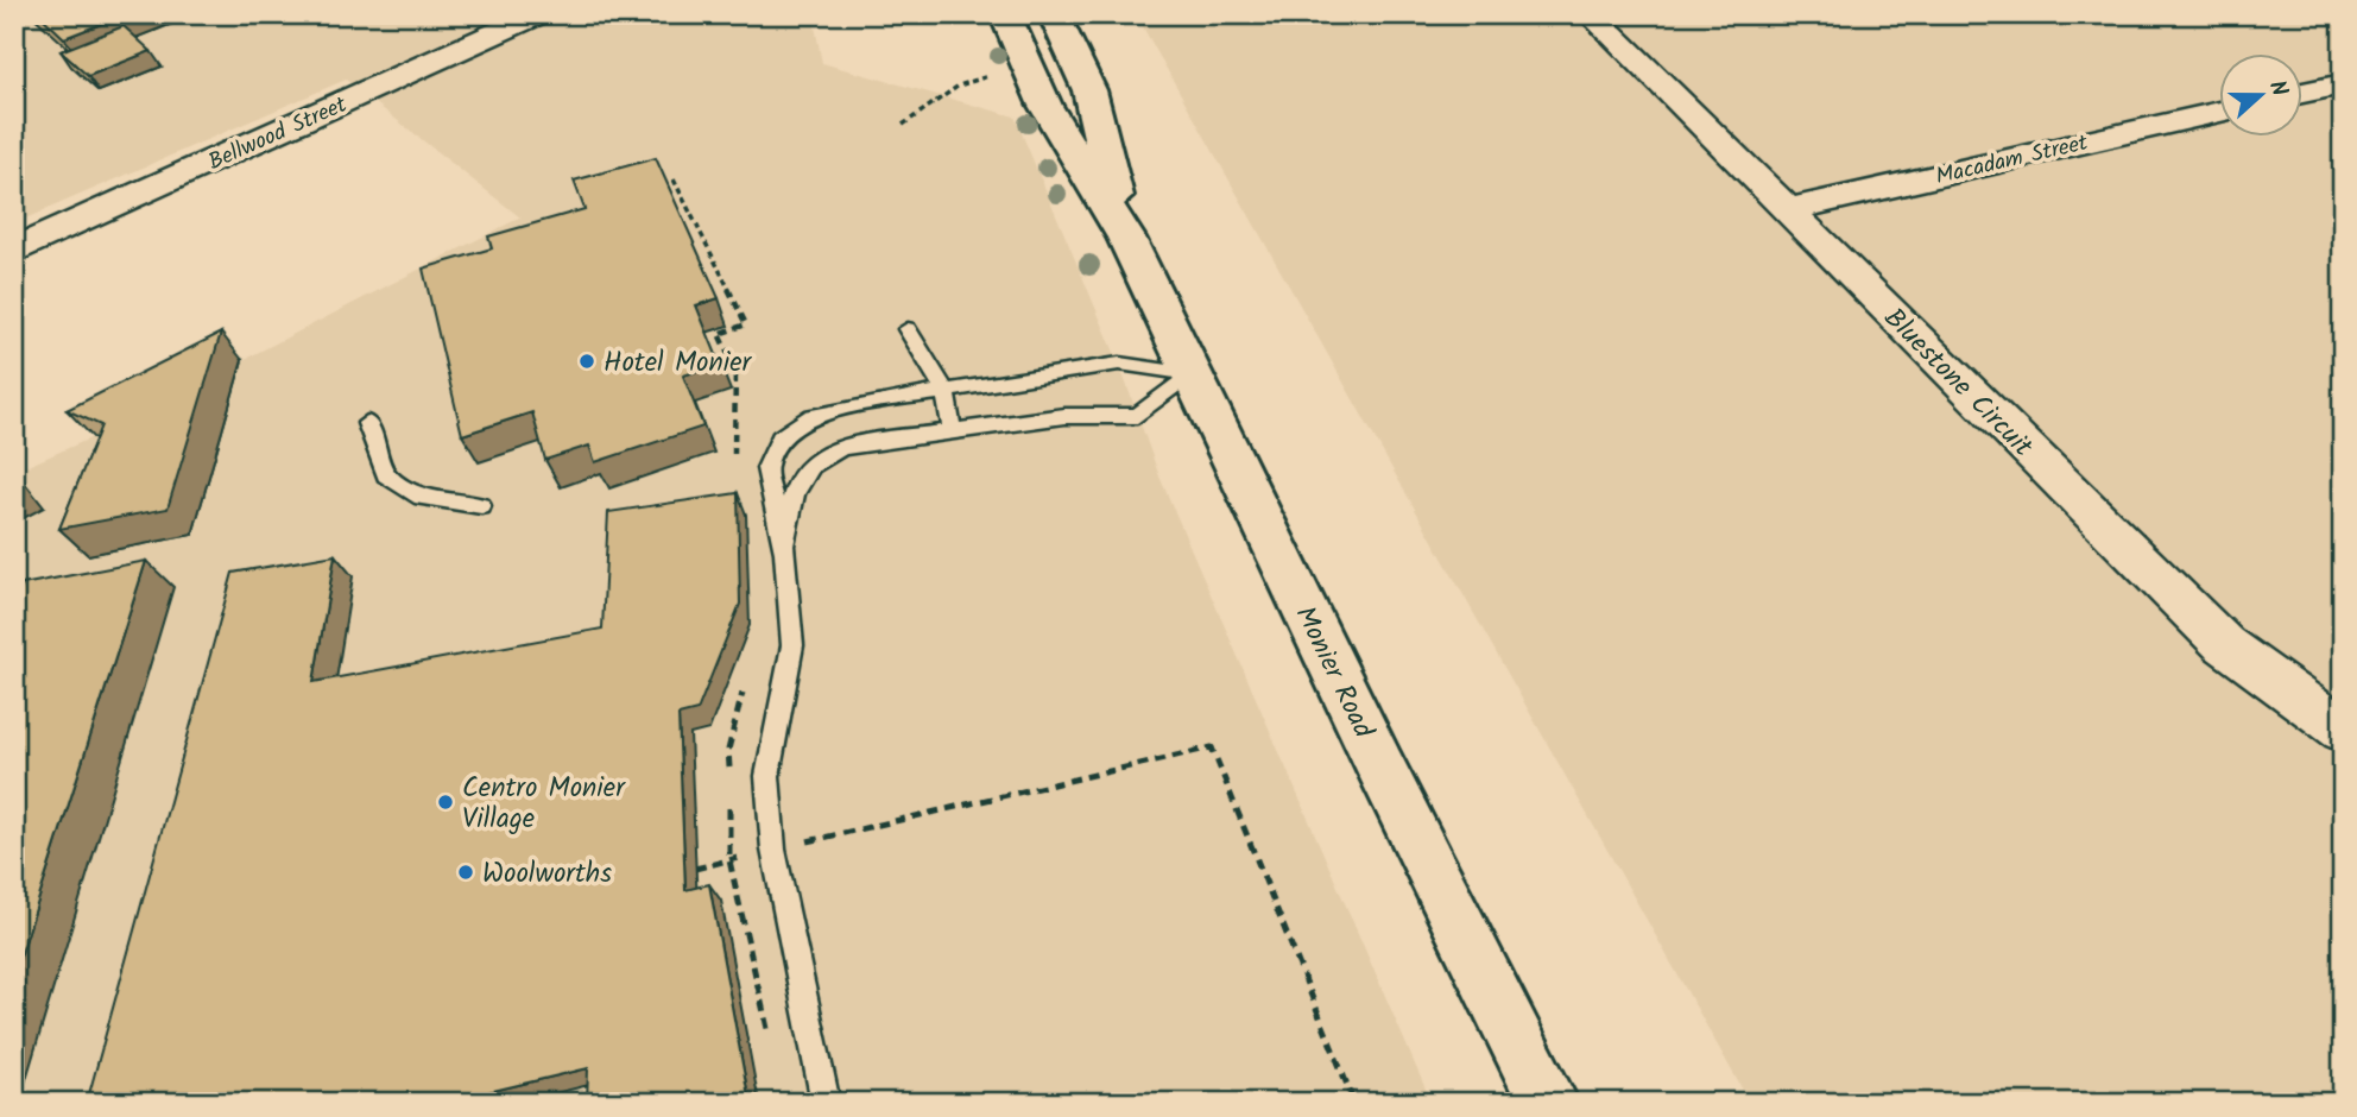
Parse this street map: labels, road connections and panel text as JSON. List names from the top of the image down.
{
  "streets": {
    "main road": ["Monier Road"],
    "street": ["Bellwood Street", "Macadam Street", "Bluestone Circuit"]
  },
  "crossings": [
    ["Macadam Street", "Bluestone Circuit"]
  ],
  "places": ["Hotel Monier", "Centro Monier Village", "Woolworths"],
  "north": "right"
}
